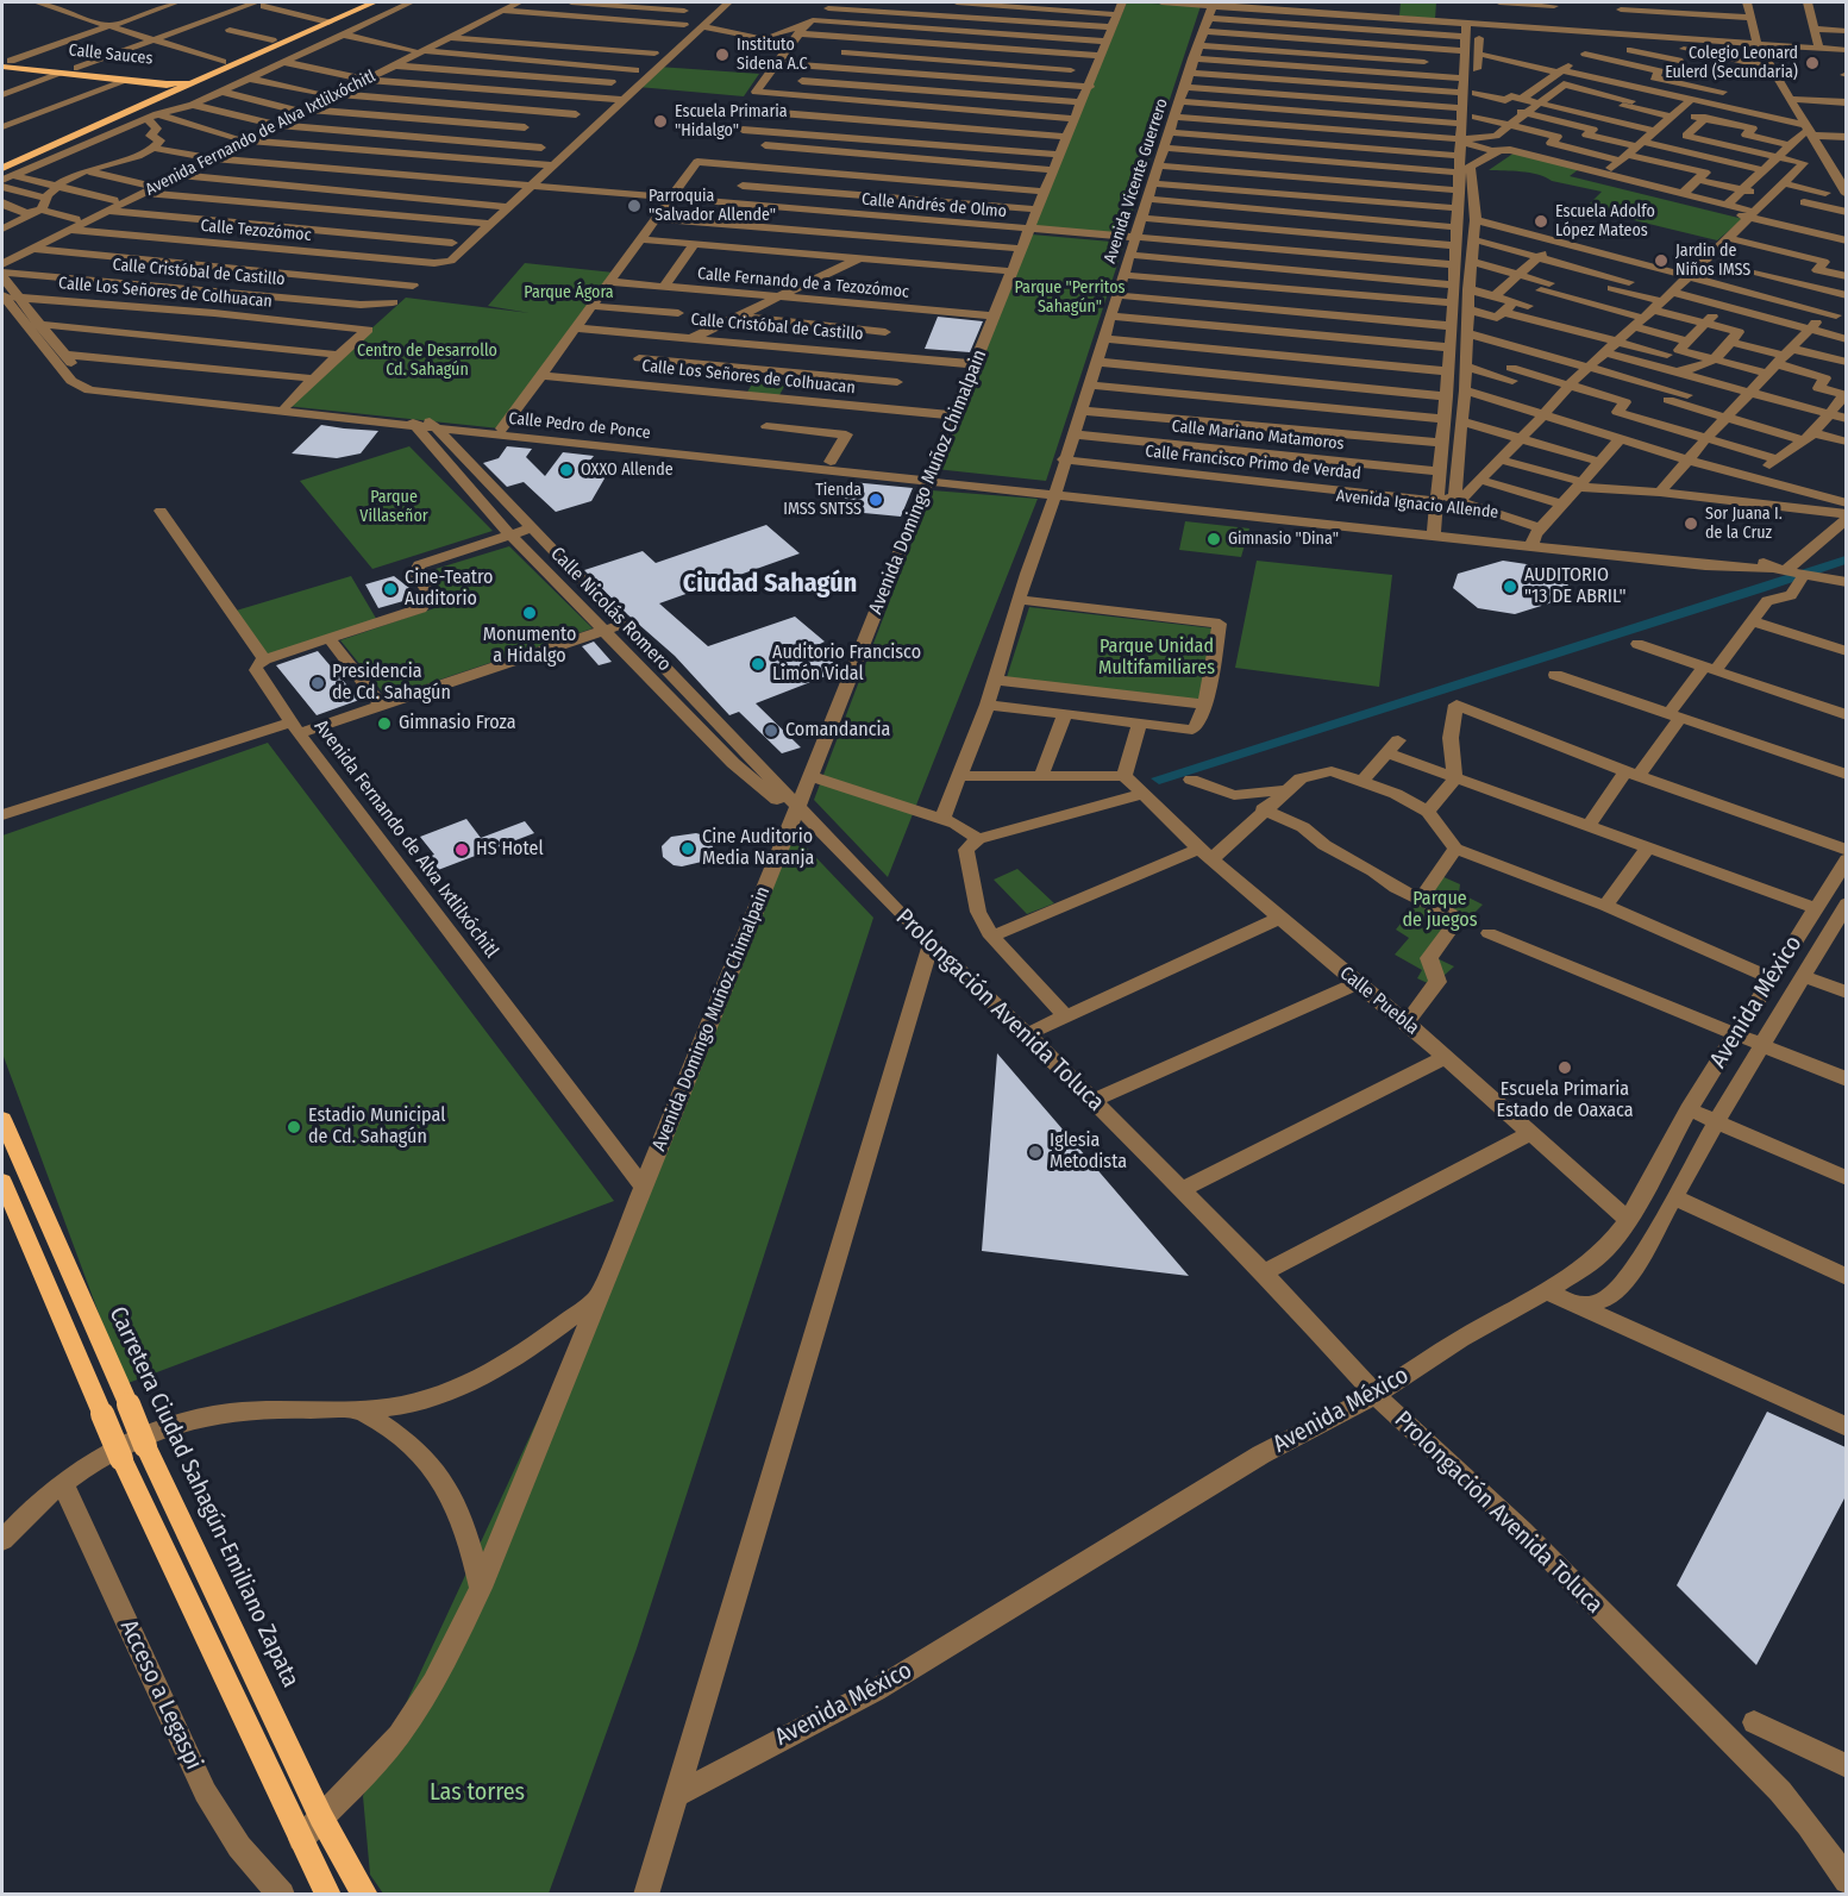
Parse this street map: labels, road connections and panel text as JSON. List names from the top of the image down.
{
  "streets": {
    "main road": ["Calle Sauces", "Carretera Ciudad Sahagún-Emiliano Zapata"],
    "street": [
      "Avenida Fernando de Alva Ixtlilxóchitl",
      "Avenida Vicente Guerrero",
      "Calle Andrés de Olmo",
      "Calle Tezozómoc",
      "Calle Cristóbal de Castillo",
      "Calle Fernando de a Tezozómoc",
      "Calle Los Señores de Colhuacan",
      "Calle Pedro de Ponce",
      "Calle Mariano Matamoros",
      "Calle Francisco Primo de Verdad",
      "Avenida Domingo Muñoz Chimalpain",
      "Avenida Ignacio Allende",
      "Calle Nicolás Romero",
      "Calle Puebla",
      "Avenida México",
      "Prolongación Avenida Toluca",
      "Acceso a Legaspi"
    ]
  },
  "crossings": [
    ["Avenida Fernando de Alva Ixtlilxóchitl", "Calle Tezozómoc"],
    ["Avenida Fernando de Alva Ixtlilxóchitl", "Calle Cristóbal de Castillo"],
    ["Avenida Fernando de Alva Ixtlilxóchitl", "Avenida Domingo Muñoz Chimalpain"],
    ["Avenida Vicente Guerrero", "Calle Andrés de Olmo"],
    ["Avenida Vicente Guerrero", "Calle Pedro de Ponce"],
    ["Avenida Vicente Guerrero", "Calle Mariano Matamoros"],
    ["Avenida Vicente Guerrero", "Calle Francisco Primo de Verdad"],
    ["Avenida Vicente Guerrero", "Avenida Ignacio Allende"],
    ["Calle Andrés de Olmo", "Avenida Domingo Muñoz Chimalpain"],
    ["Calle Cristóbal de Castillo", "Avenida Domingo Muñoz Chimalpain"],
    ["Calle Fernando de a Tezozómoc", "Avenida Domingo Muñoz Chimalpain"],
    ["Calle Los Señores de Colhuacan", "Avenida Domingo Muñoz Chimalpain"],
    ["Calle Pedro de Ponce", "Avenida Domingo Muñoz Chimalpain"],
    ["Calle Pedro de Ponce", "Avenida Ignacio Allende"],
    ["Calle Pedro de Ponce", "Calle Nicolás Romero"],
    ["Calle Francisco Primo de Verdad", "Avenida Ignacio Allende"],
    ["Avenida Domingo Muñoz Chimalpain", "Calle Nicolás Romero"],
    ["Avenida Domingo Muñoz Chimalpain", "Prolongación Avenida Toluca"],
    ["Avenida Domingo Muñoz Chimalpain", "Carretera Ciudad Sahagún-Emiliano Zapata"],
    ["Calle Nicolás Romero", "Prolongación Avenida Toluca"],
    ["Calle Puebla", "Avenida México"],
    ["Avenida México", "Prolongación Avenida Toluca"]
  ],
  "districts": ["Ciudad Sahagún"],
  "parks": [
    "Parque \"Perritos Sahagún\"",
    "Parque Ágora",
    "Centro de Desarrollo Cd. Sahagún",
    "Parque Villaseñor",
    "Parque Unidad Multifamiliares",
    "Parque de juegos",
    "Las torres"
  ],
  "places": [
    "Instituto Sidena A.C",
    "Colegio Leonard Eulerd (Secundaria)",
    "Escuela Primaria \"Hidalgo\"",
    "Parroquia \"Salvador Allende\"",
    "Escuela Adolfo López Mateos",
    "Jardin de Niños IMSS",
    "OXXO Allende",
    "Tienda IMSS SNTSS",
    "Sor Juana I. de la Cruz",
    "Gimnasio \"Dina\"",
    "AUDITORIO \"13 DE ABRIL\"",
    "Cine-Teatro Auditorio",
    "Monumento a Hidalgo",
    "Auditorio Francisco Limón Vidal",
    "Presidencia de Cd. Sahagún",
    "Gimnasio Froza",
    "Comandancia",
    "Cine Auditorio Media Naranja",
    "HS Hotel",
    "Escuela Primaria Estado de Oaxaca",
    "Estadio Municipal de Cd. Sahagún",
    "Iglesia Metodista"
  ]
}
